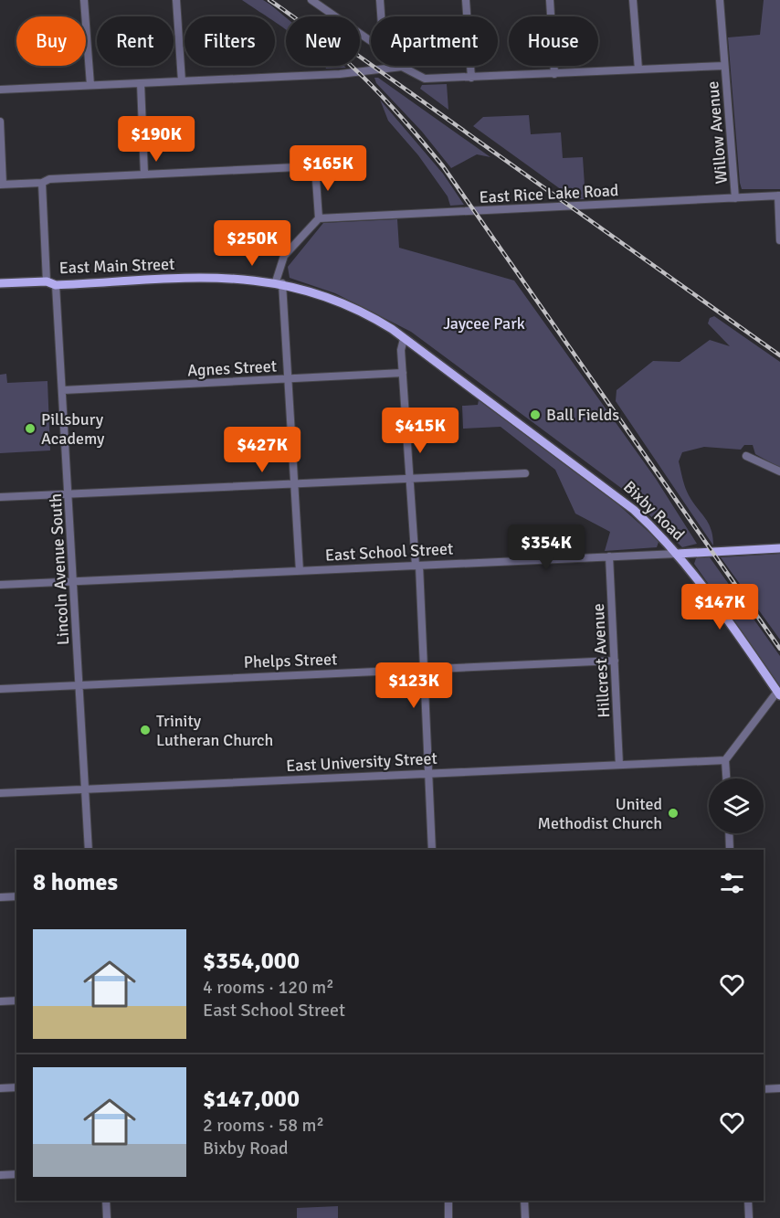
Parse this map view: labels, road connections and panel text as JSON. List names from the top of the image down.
{
  "streets": {
    "main road": ["East Main Street", "Bixby Road", "East School Street"],
    "street": [
      "Willow Avenue",
      "East Rice Lake Road",
      "Agnes Street",
      "Lincoln Avenue South",
      "Phelps Street",
      "Hillcrest Avenue",
      "East University Street"
    ]
  },
  "crossings": [
    ["Willow Avenue", "East Rice Lake Road"],
    ["East Main Street", "Bixby Road"],
    ["East Main Street", "Lincoln Avenue South"],
    ["Agnes Street", "Lincoln Avenue South"],
    ["Bixby Road", "East School Street"],
    ["East School Street", "Lincoln Avenue South"],
    ["East School Street", "Hillcrest Avenue"],
    ["Lincoln Avenue South", "Phelps Street"],
    ["Lincoln Avenue South", "East University Street"],
    ["Phelps Street", "Hillcrest Avenue"],
    ["Hillcrest Avenue", "East University Street"]
  ],
  "parks": ["Jaycee Park"],
  "places": [
    "Ball Fields",
    "Pillsbury Academy",
    "Trinity Lutheran Church",
    "United Methodist Church"
  ],
  "page": {
    "chip": [
      "Buy",
      "Rent",
      "Filters",
      "New",
      "Apartment",
      "House"
    ],
    "price": [
      "$190K",
      "$165K",
      "$250K",
      "$415K",
      "$427K",
      "$354K",
      "$147K",
      "$123K"
    ],
    "heading": "8 homes",
    "list": [
      {
        "name": "$354,000",
        "note": "4 rooms · 120 m² · East School Street"
      },
      {
        "name": "$147,000",
        "note": "2 rooms · 58 m² · Bixby Road"
      }
    ]
  }
}
